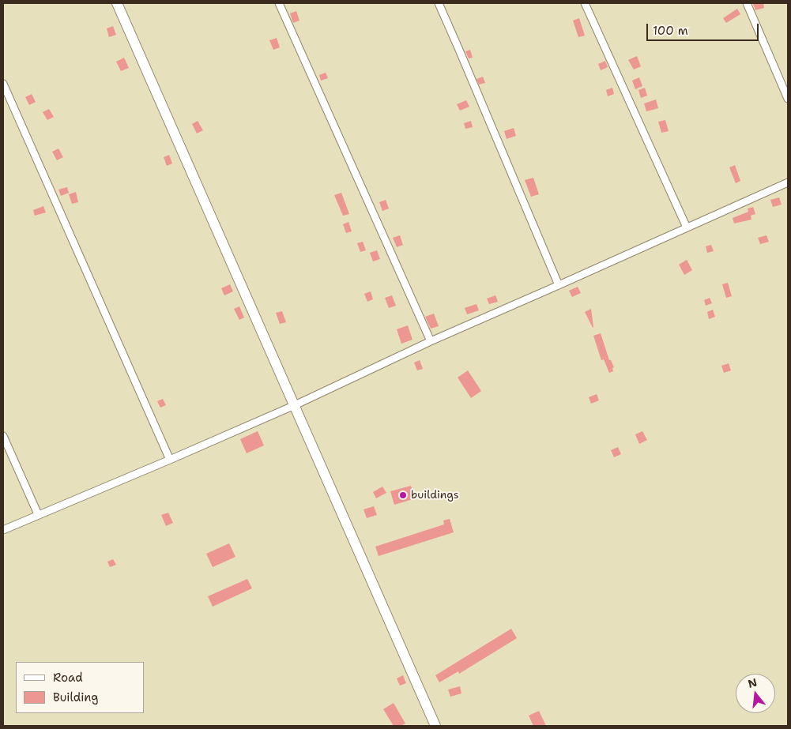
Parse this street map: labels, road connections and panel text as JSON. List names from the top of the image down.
{
  "places": ["buildings"],
  "legend": ["Road", "Building"],
  "scale_bar": "100 m",
  "north": "top"
}
